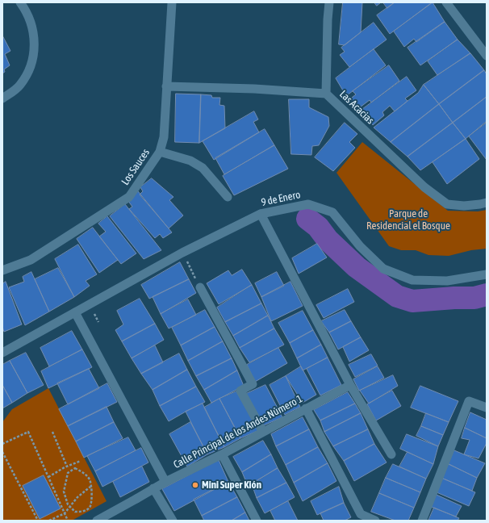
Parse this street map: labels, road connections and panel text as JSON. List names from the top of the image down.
{
  "streets": {
    "street": [
      "Las Acacias",
      "Los Sauces",
      "9 de Enero",
      "Calle Principal de los Andes Número 1"
    ]
  },
  "crossings": [
    ["Las Acacias", "Los Sauces"]
  ],
  "parks": ["Parque de Residencial el Bosque"],
  "places": ["Mini Super Kión"]
}
